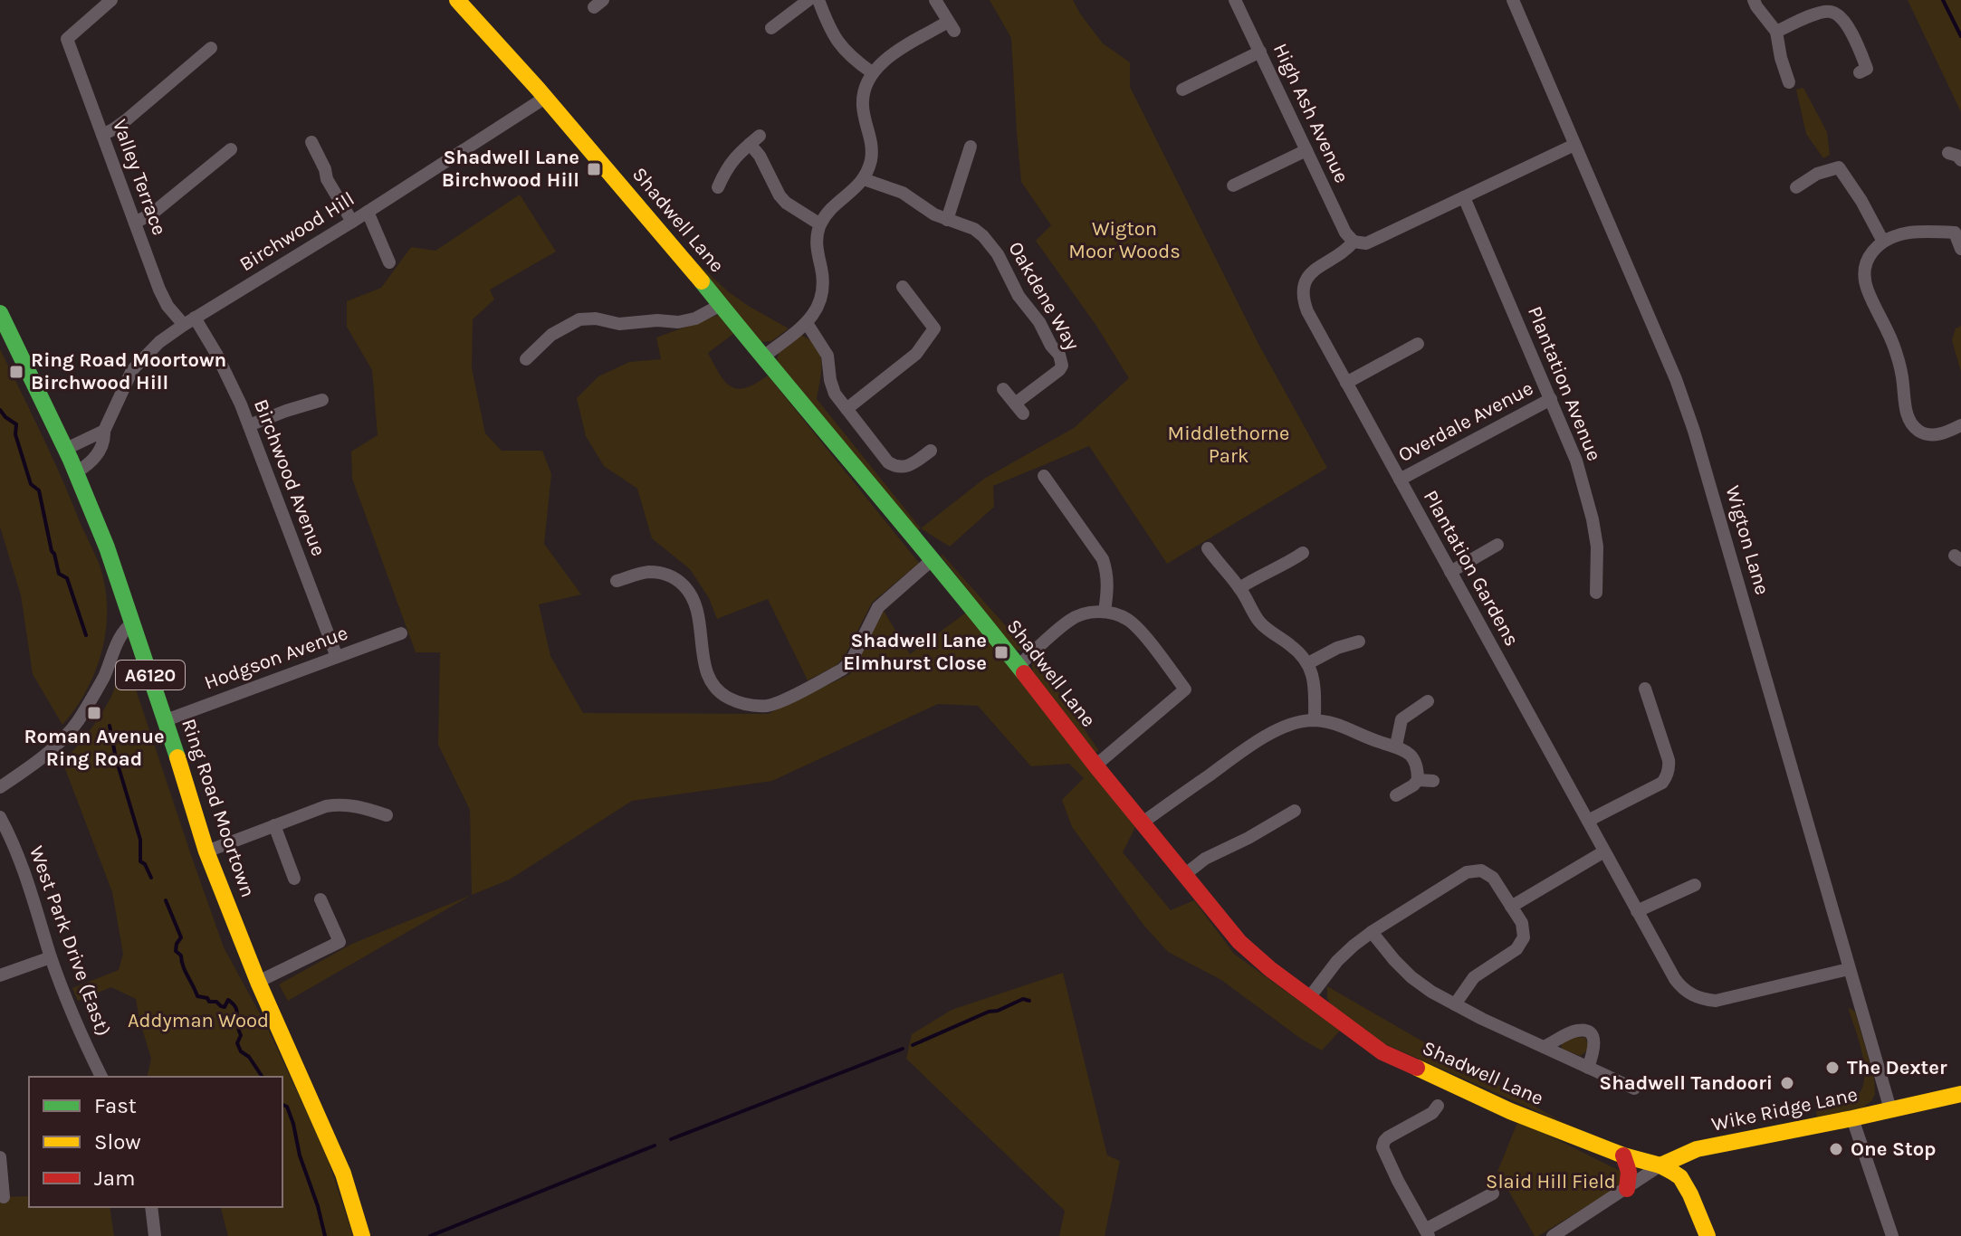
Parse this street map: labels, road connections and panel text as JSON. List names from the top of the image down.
{
  "streets": {
    "main road": [
      "Shadwell Lane",
      "A6120",
      "Ring Road Moortown",
      "Wike Ridge Lane"
    ],
    "street": [
      "High Ash Avenue",
      "Valley Terrace",
      "Birchwood Hill",
      "Oakdene Way",
      "Plantation Avenue",
      "Overdale Avenue",
      "Birchwood Avenue",
      "Wigton Lane",
      "Plantation Gardens",
      "Hodgson Avenue",
      "West Park Drive (East)"
    ]
  },
  "crossings": [
    ["High Ash Avenue", "Plantation Gardens"],
    ["Valley Terrace", "Birchwood Hill"],
    ["Valley Terrace", "Birchwood Avenue"],
    ["Shadwell Lane", "Birchwood Hill"],
    ["Shadwell Lane", "Wike Ridge Lane"],
    ["Birchwood Hill", "Birchwood Avenue"],
    ["Birchwood Hill", "Ring Road Moortown"],
    ["Plantation Avenue", "Overdale Avenue"],
    ["Plantation Avenue", "Plantation Gardens"],
    ["Overdale Avenue", "Plantation Gardens"],
    ["Birchwood Avenue", "Hodgson Avenue"],
    ["Wigton Lane", "Plantation Gardens"],
    ["Wigton Lane", "Wike Ridge Lane"],
    ["Hodgson Avenue", "Ring Road Moortown"]
  ],
  "parks": [
    "Wigton Moor Woods",
    "Middlethorne Park",
    "Addyman Wood",
    "Slaid Hill Field"
  ],
  "places": {
    "transit": [
      "Shadwell Lane Birchwood Hill",
      "Ring Road Moortown Birchwood Hill",
      "Shadwell Lane Elmhurst Close",
      "Roman Avenue Ring Road"
    ],
    "other": ["The Dexter", "Shadwell Tandoori", "One Stop"]
  },
  "legend": ["Fast", "Slow", "Jam"]
}
